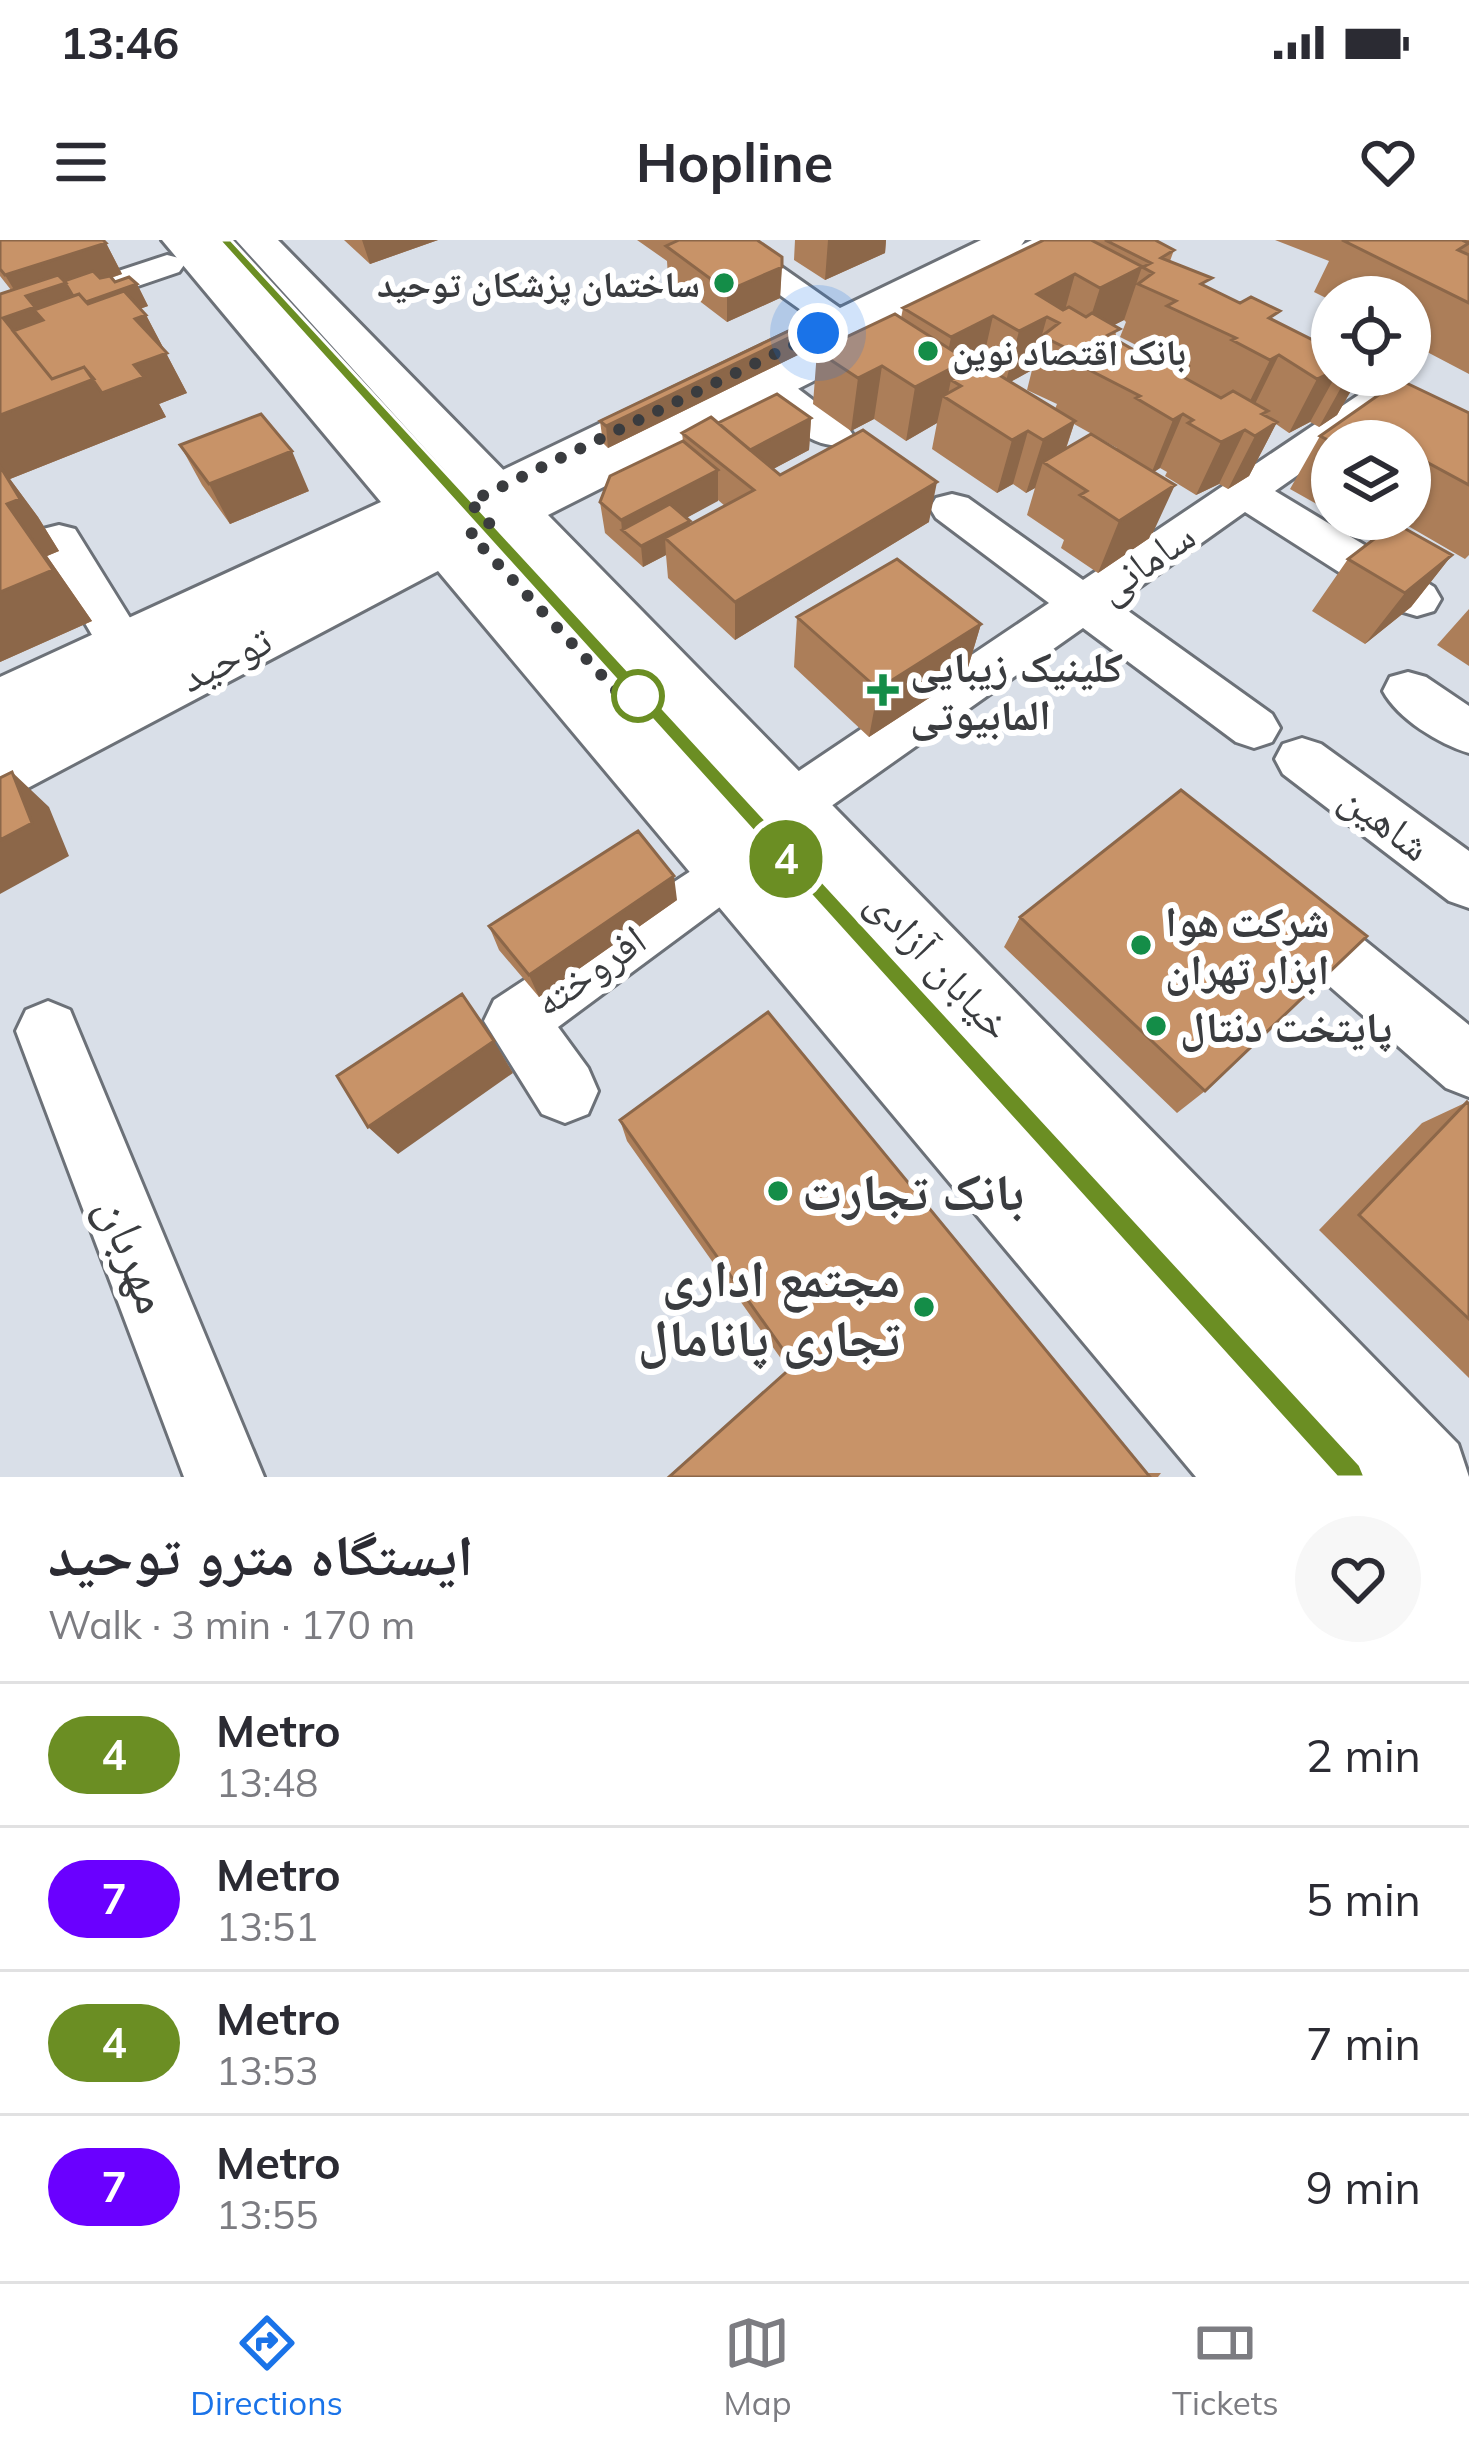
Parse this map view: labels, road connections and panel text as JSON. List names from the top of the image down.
{
  "streets": {
    "main road": ["توحید", "خیابان آزادی"],
    "street": [
      "سامانی",
      "شاهین",
      "افروخته",
      "مهربان"
    ]
  },
  "crossings": [
    ["سامانی", "خیابان آزادی"],
    ["توحید", "خیابان آزادی"],
    ["خیابان آزادی", "افروخته"]
  ],
  "places": {
    "other": [
      "ساختمان پزشکان توحید",
      "بانک اقتصاد نوین",
      "شرکت هوا ابزار تهران",
      "پایتخت دنتال",
      "بانک تجارت",
      "مجتمع اداری تجاری پانامال"
    ],
    "health": ["کلینیک زیبایی المابیوتی"]
  },
  "lines": ["metro line 4"],
  "page": {
    "status": "13:46",
    "header": "Hopline",
    "on_map": "4",
    "heading": ["ایستگاه مترو توحید", "Walk · 3 min · 170 m"],
    "list": [
      {
        "mark": "4",
        "name": "Metro",
        "note": "13:48",
        "value": "2 min"
      },
      {
        "mark": "7",
        "name": "Metro",
        "note": "13:51",
        "value": "5 min"
      },
      {
        "mark": "4",
        "name": "Metro",
        "note": "13:53",
        "value": "7 min"
      },
      {
        "mark": "7",
        "name": "Metro",
        "note": "13:55",
        "value": "9 min"
      }
    ],
    "tabs": ["Directions", "Map", "Tickets"]
  }
}
